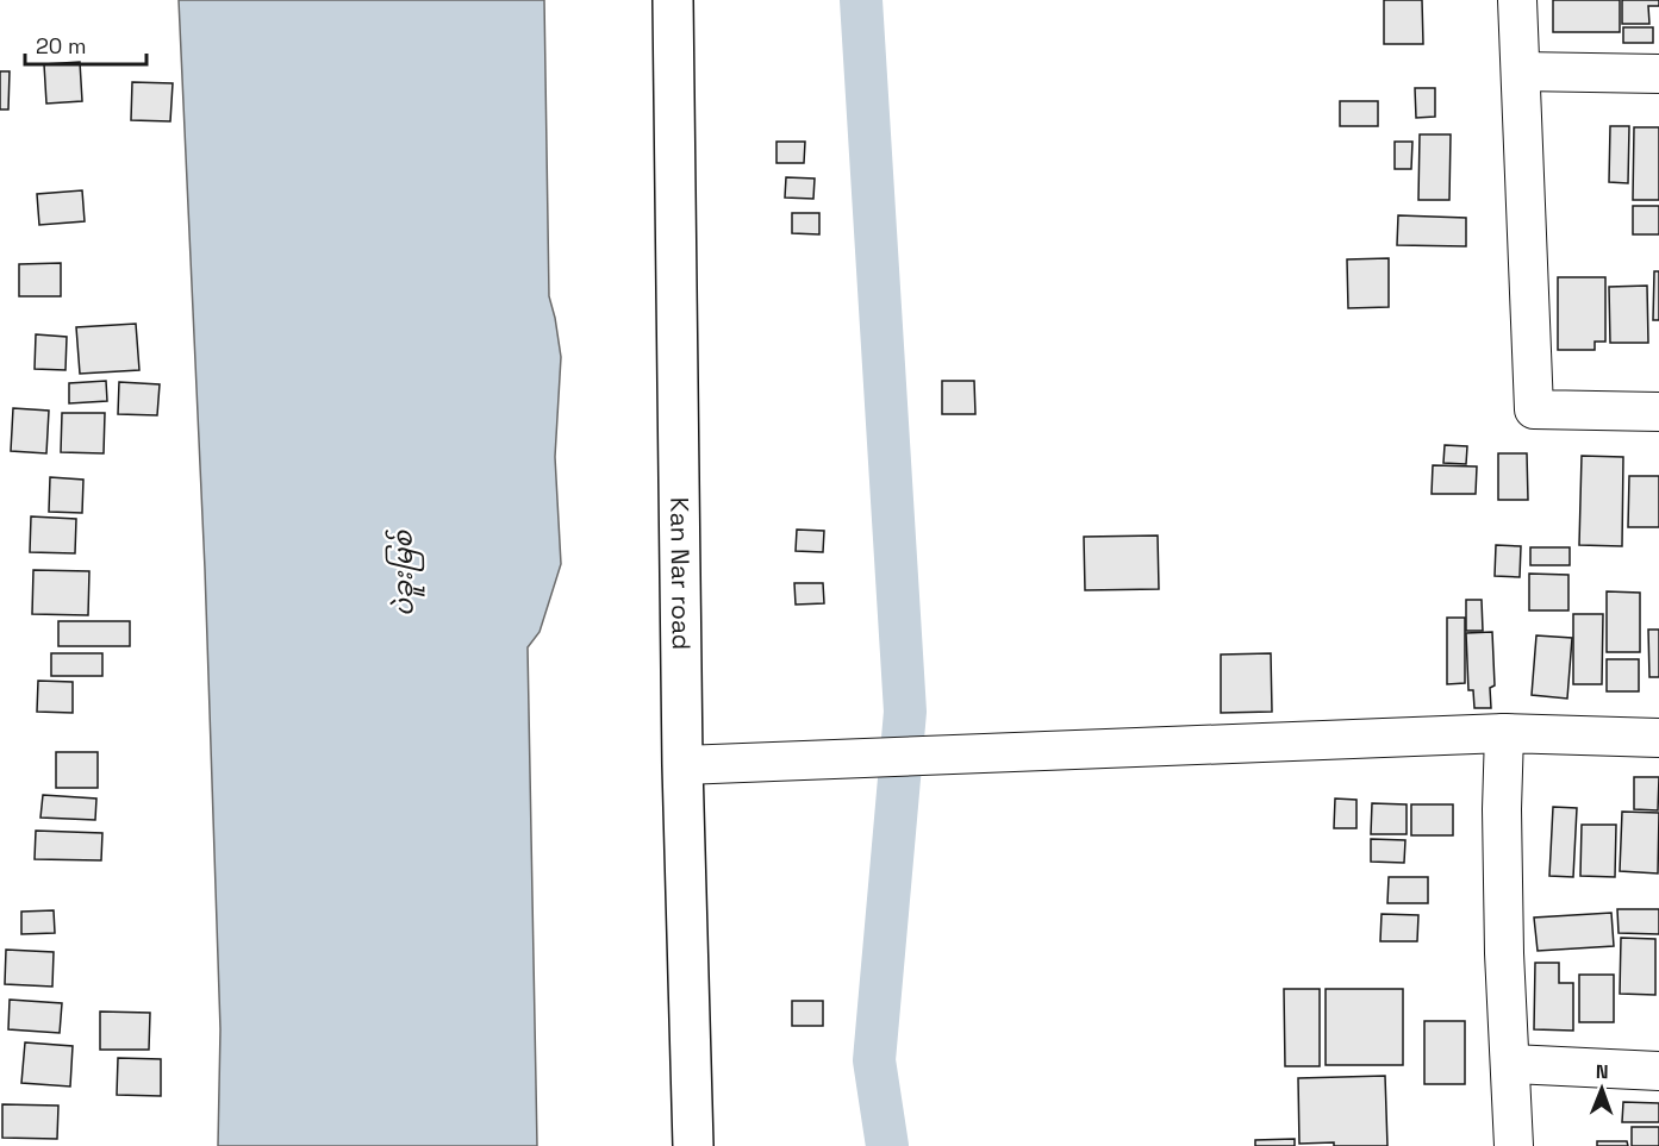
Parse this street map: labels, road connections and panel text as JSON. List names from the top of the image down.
{
  "streets": {
    "street": ["Kan Nar road"]
  },
  "water": ["ပဲခူးမြစ်"],
  "scale_bar": "20 m",
  "north": "top"
}
